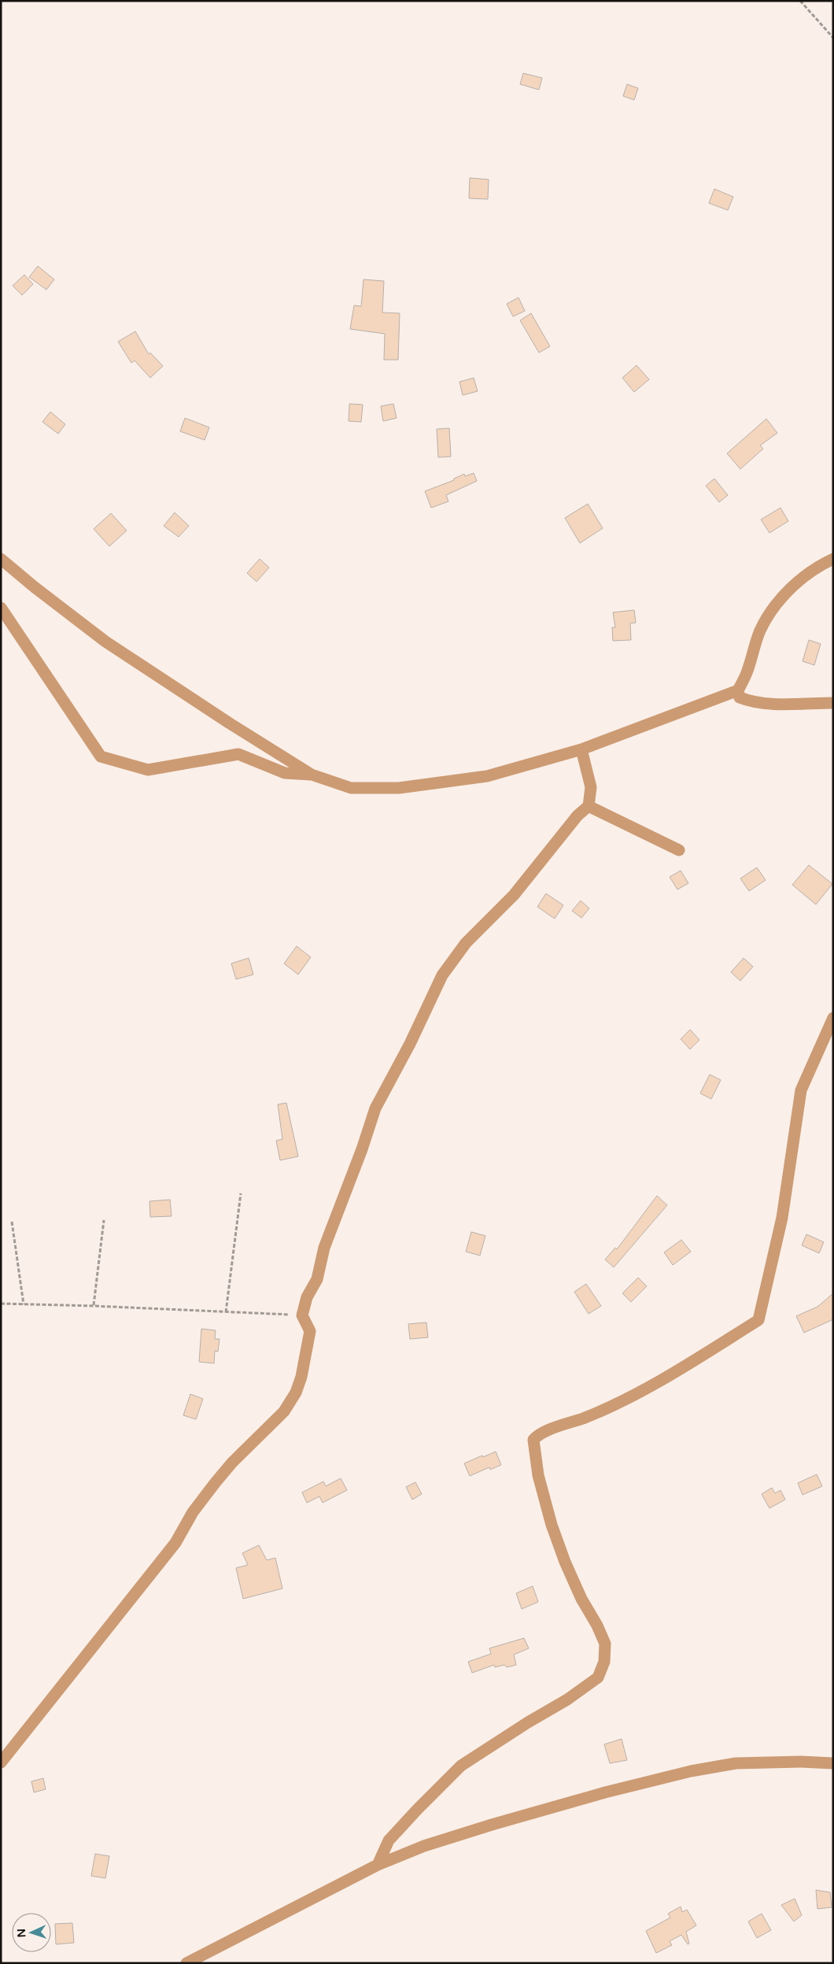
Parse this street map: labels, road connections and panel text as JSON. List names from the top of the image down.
{
  "north": "left"
}
